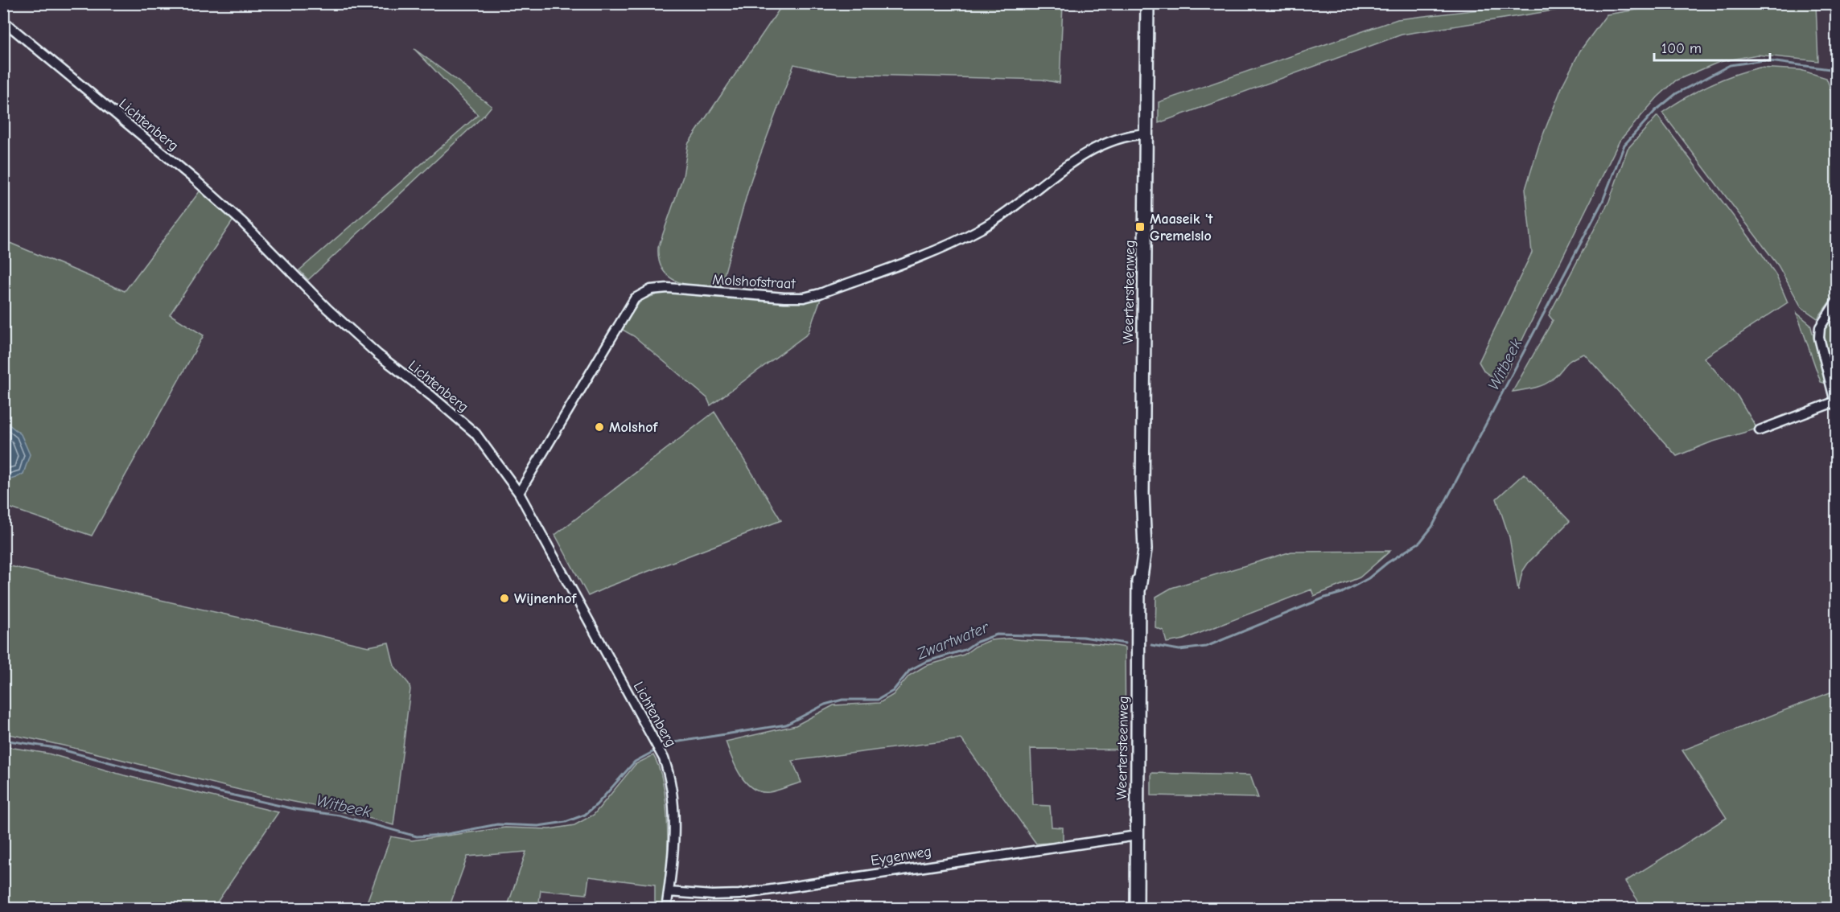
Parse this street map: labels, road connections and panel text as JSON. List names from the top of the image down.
{
  "streets": {
    "main road": ["Weertersteenweg"],
    "street": ["Lichtenberg", "Molshofstraat", "Eygenweg"]
  },
  "crossings": [
    ["Lichtenberg", "Molshofstraat"],
    ["Lichtenberg", "Eygenweg"],
    ["Molshofstraat", "Weertersteenweg"],
    ["Weertersteenweg", "Eygenweg"]
  ],
  "water": ["Witbeek", "Zwartwater"],
  "places": {
    "transit": ["Maaseik 't Gremelslo"],
    "other": ["Molshof", "Wijnenhof"]
  },
  "scale_bar": "100 m"
}
